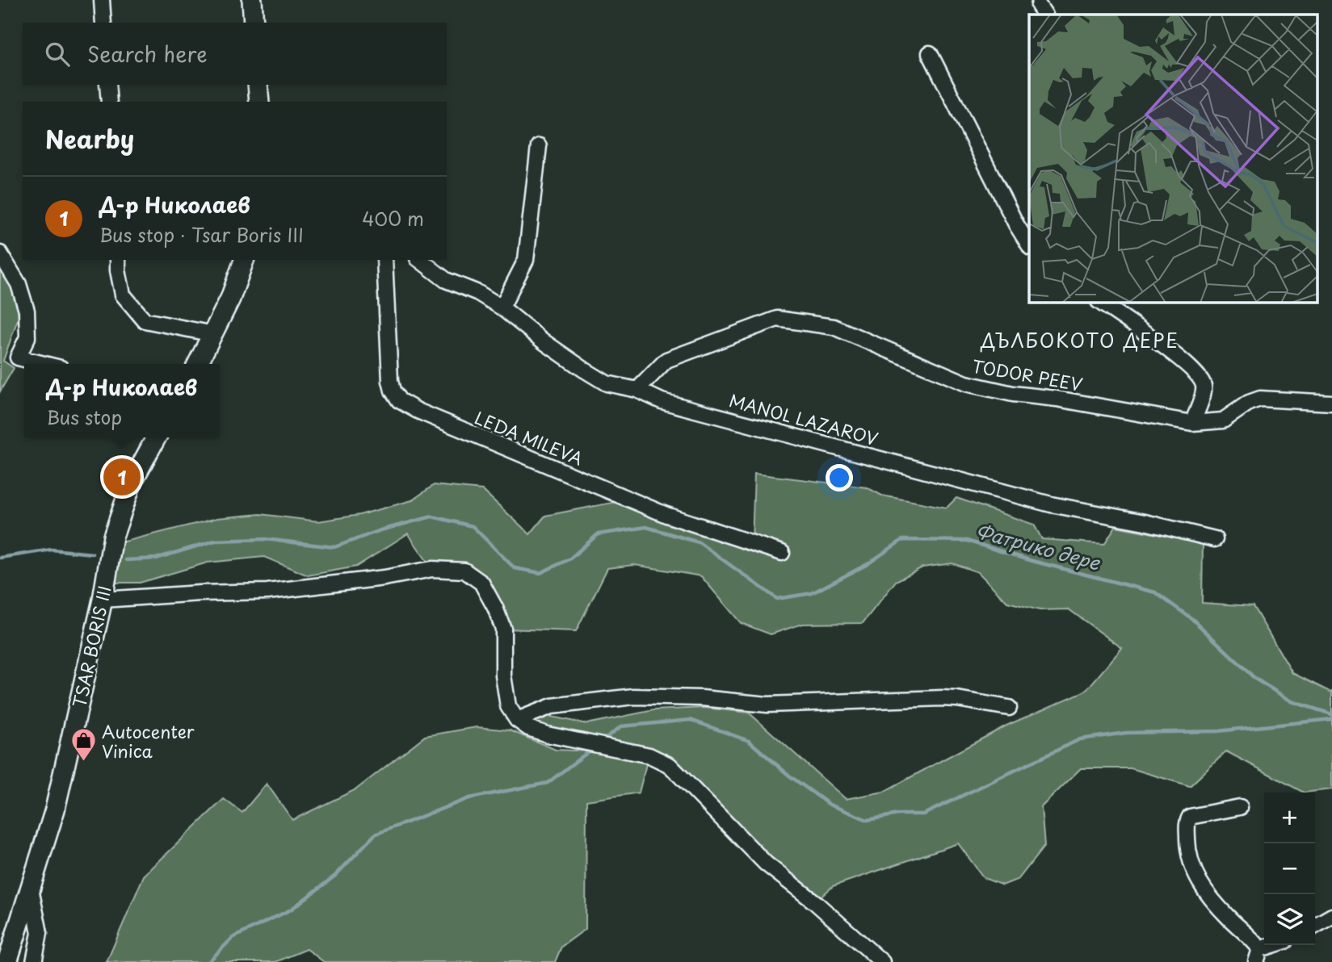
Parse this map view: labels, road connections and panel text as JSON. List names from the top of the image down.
{
  "streets": {
    "street": [
      "TODOR PEEV",
      "MANOL LAZAROV",
      "LEDA MILEVA",
      "TSAR BORIS III"
    ]
  },
  "crossings": [
    ["TODOR PEEV", "MANOL LAZAROV"]
  ],
  "districts": ["ДЪЛБОКОТО ДЕРЕ"],
  "water": ["Фатрико дере"],
  "places": {
    "shop": ["Autocenter Vinica"]
  },
  "page": {
    "search": "Search here",
    "heading": "Nearby",
    "list": [
      {
        "mark": "1",
        "name": "Д-р Николаев",
        "note": "Bus stop · Tsar Boris III",
        "value": "400 m"
      }
    ],
    "popup": ["Д-р Николаев", "Bus stop"],
    "pins": "1",
    "map_buttons": ["+", "−"]
  }
}
